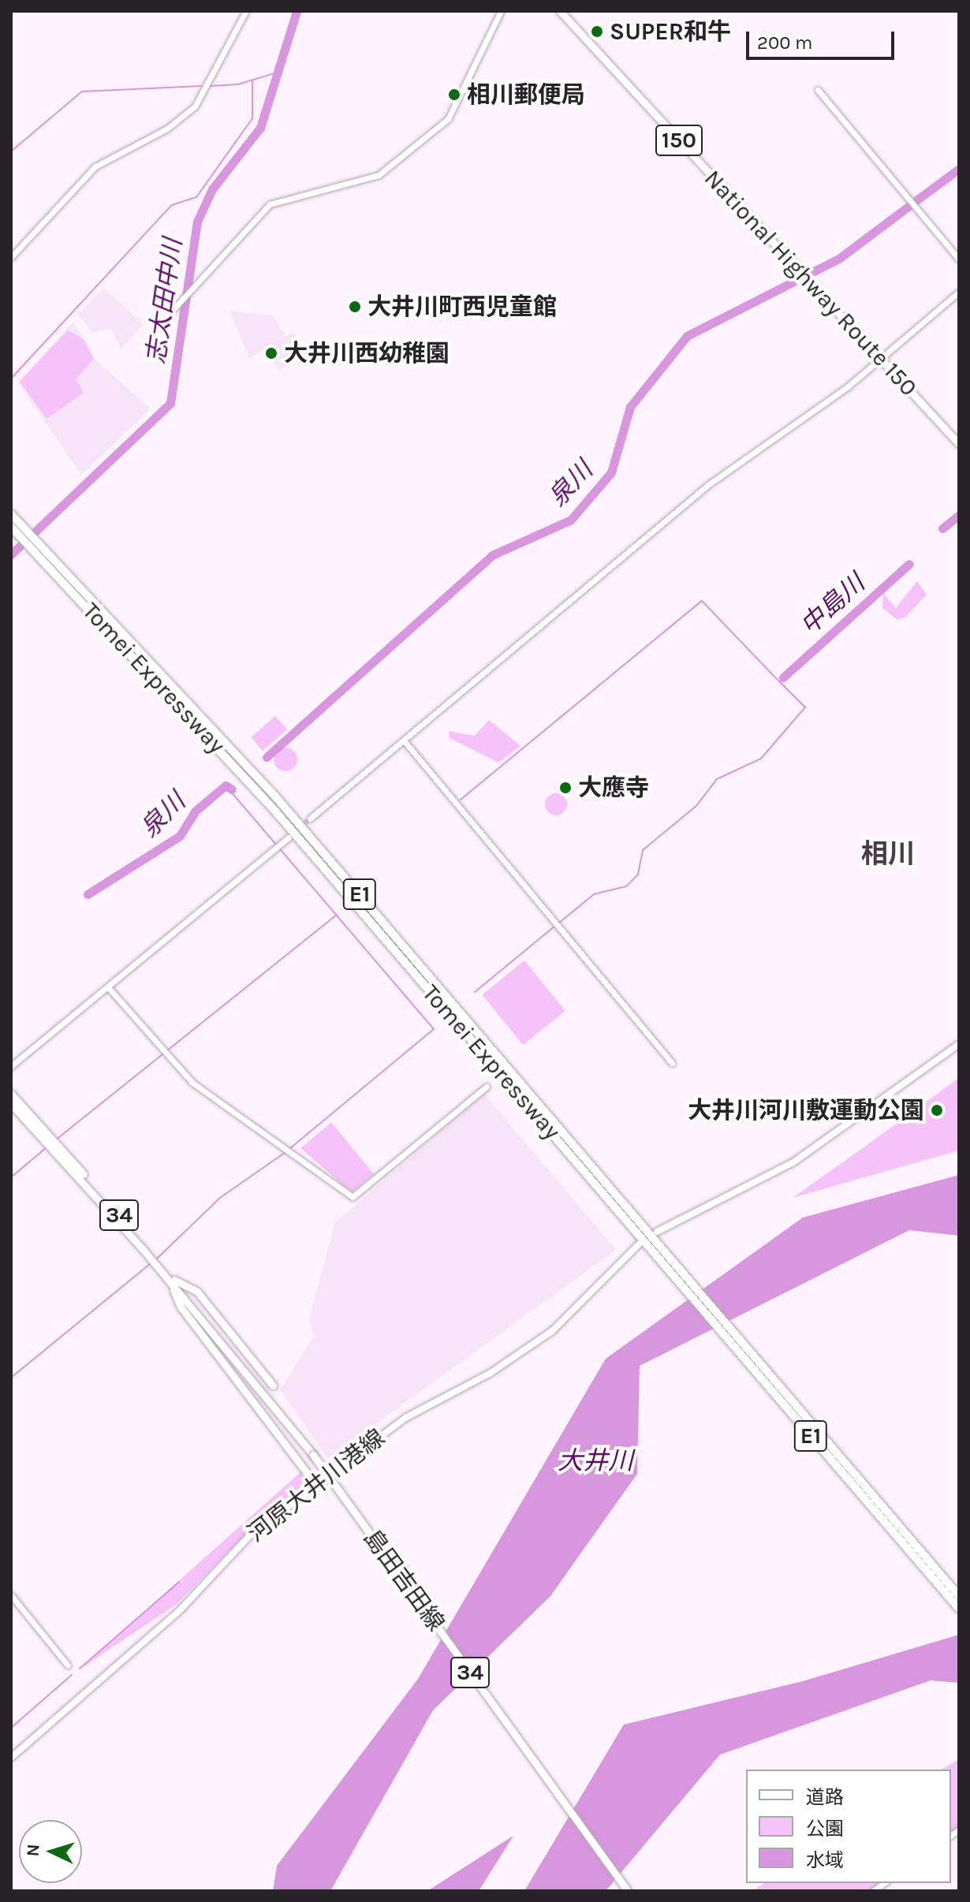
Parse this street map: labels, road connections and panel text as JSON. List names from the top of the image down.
{
  "streets": {
    "highway": ["Tomei Expressway", "E1"],
    "main road": [
      "150",
      "National Highway Route 150",
      "34",
      "河原大井川港線",
      "島田吉田線"
    ]
  },
  "districts": ["相川"],
  "water": [
    "志太田中川",
    "泉川",
    "中島川",
    "大井川"
  ],
  "places": [
    "SUPER和牛",
    "相川郵便局",
    "大井川町西児童館",
    "大井川西幼稚園",
    "大應寺",
    "大井川河川敷運動公園"
  ],
  "legend": ["道路", "公園", "水域"],
  "scale_bar": "200 m",
  "north": "left"
}
